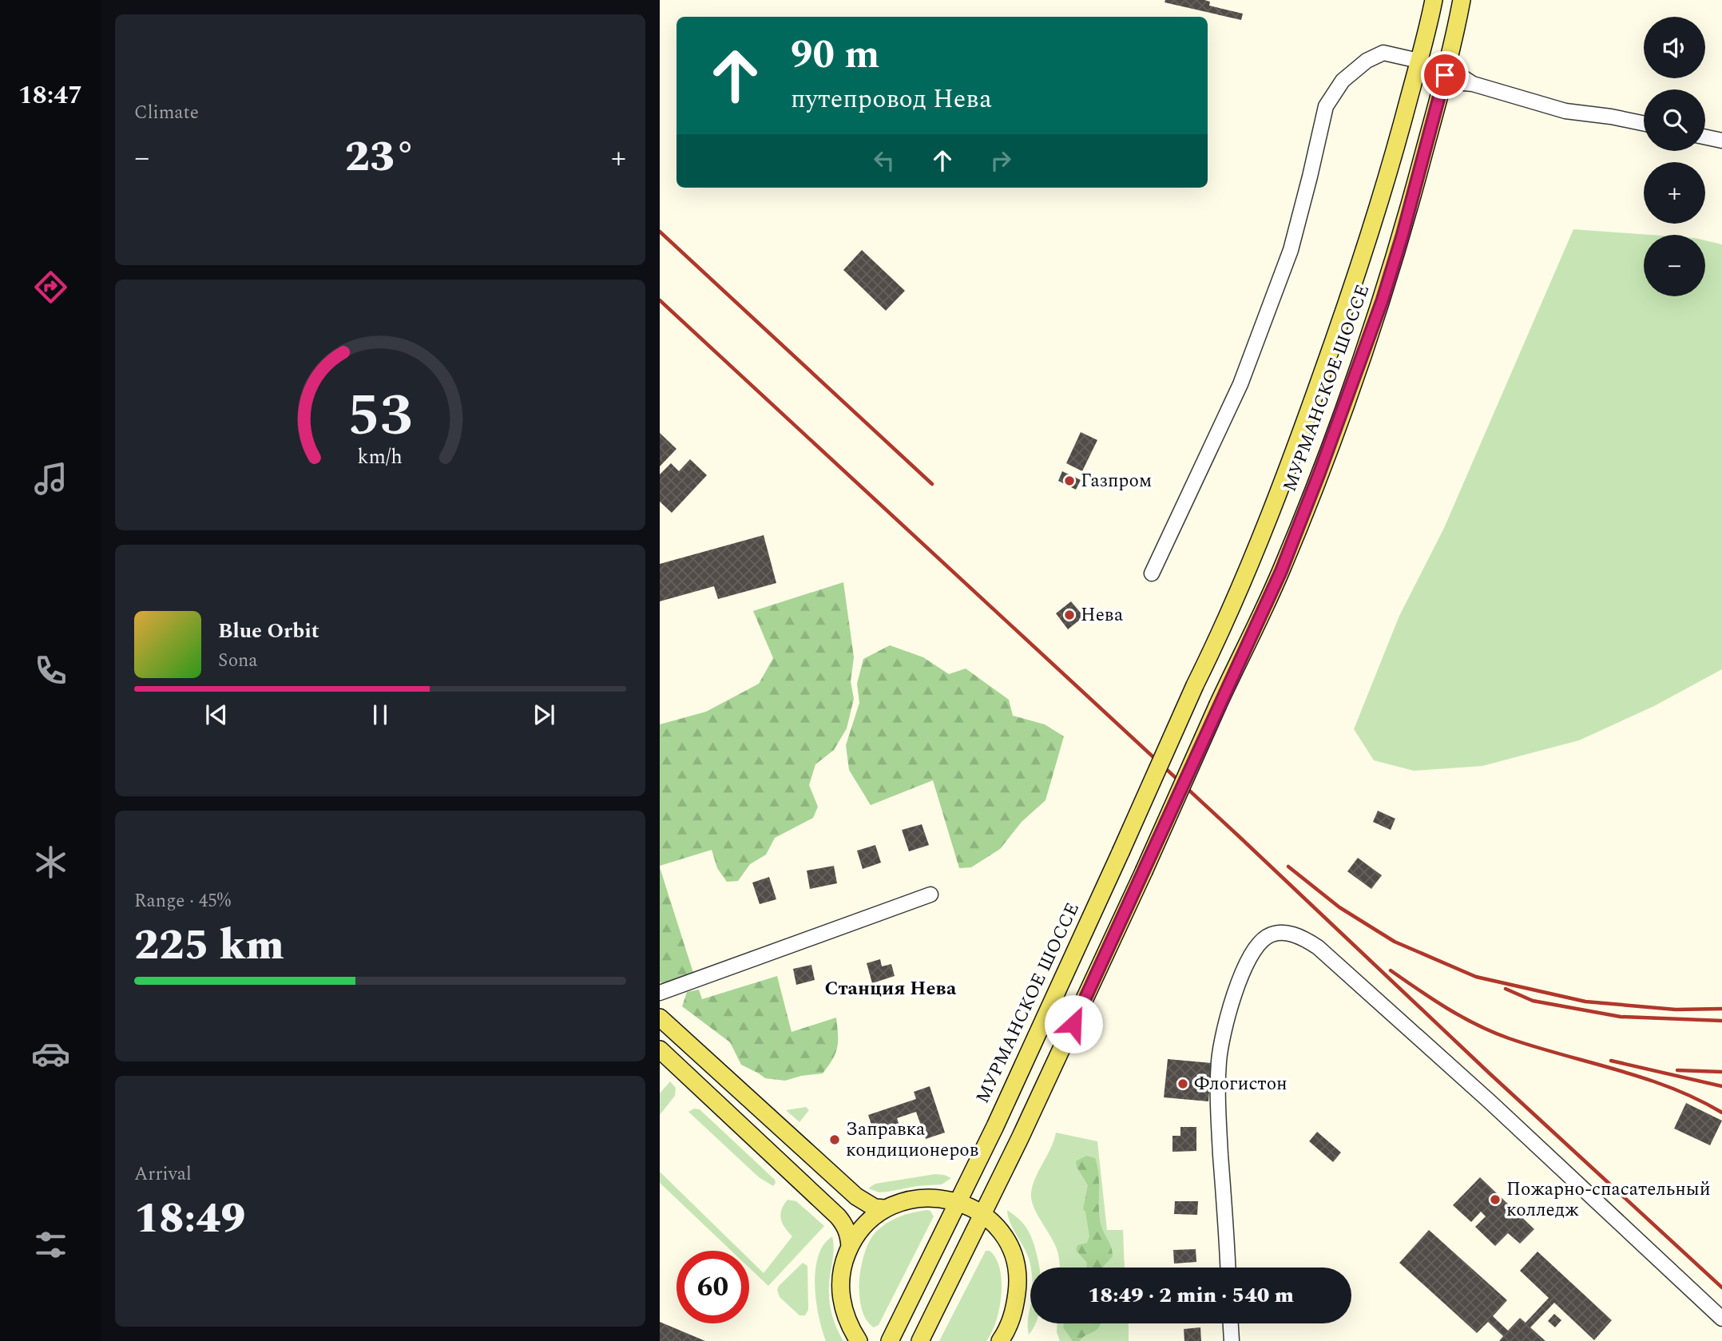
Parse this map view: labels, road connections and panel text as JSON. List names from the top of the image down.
{
  "streets": {
    "main road": ["МУРМАНСКОЕ ШОССЕ"]
  },
  "districts": ["Станция Нева"],
  "places": [
    "Газпром",
    "Нева",
    "Флогистон",
    "Заправка кондиционеров",
    "Пожарно-спасательный колледж"
  ],
  "page": {
    "tabs": "18:47",
    "tile": [
      "Climate",
      ["Range · 45%", "225 km"],
      ["Arrival", "18:49"]
    ],
    "map_buttons": ["+", "−"],
    "turn": ["90 m", "путепровод Нева"],
    "heat": ["−", "23°", "+"],
    "song": ["Blue Orbit", "Sona"],
    "limit": "60",
    "trip": "18:49 · 2 min · 540 m",
    "gauge": ["53", "km/h"]
  }
}
